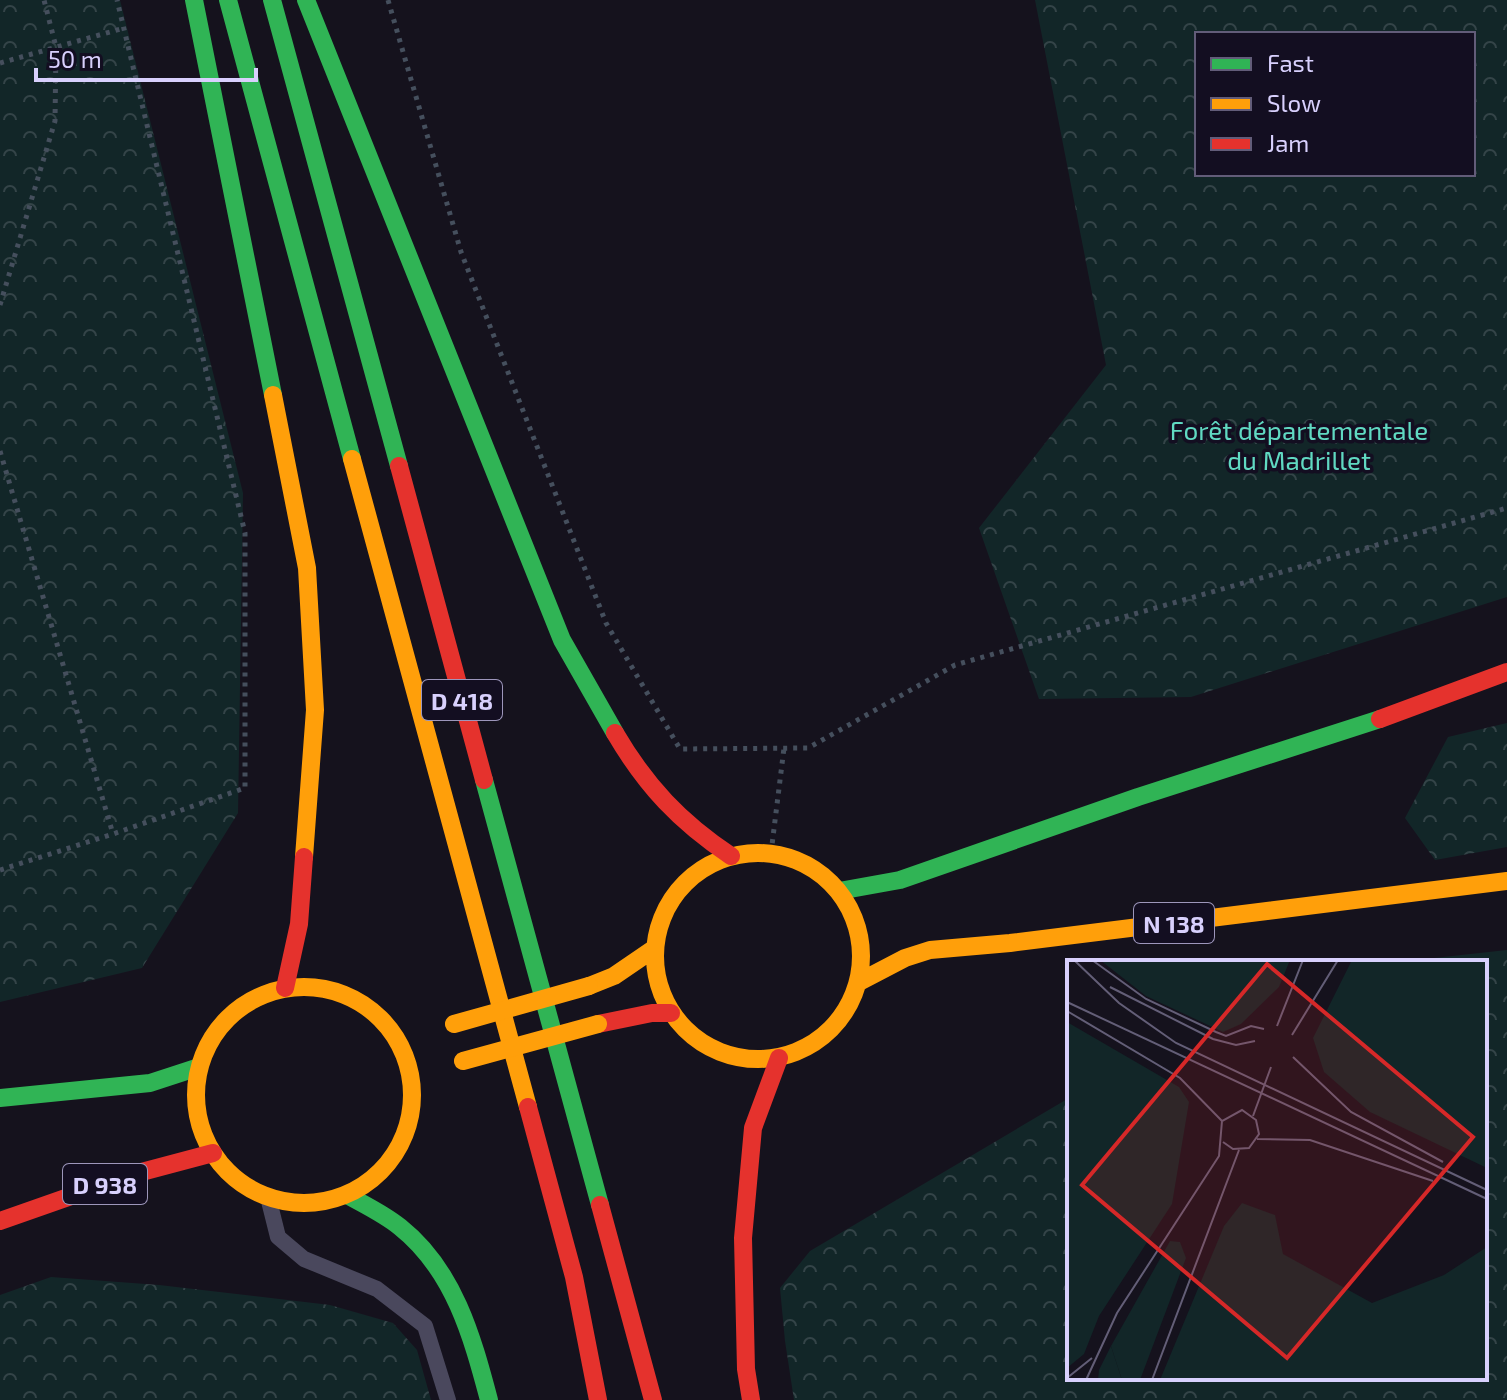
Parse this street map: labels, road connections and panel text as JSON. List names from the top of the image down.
{
  "streets": {
    "highway": ["D 418", "N 138", "D 938"]
  },
  "parks": ["Forêt départementale du Madrillet"],
  "legend": ["Fast", "Slow", "Jam"],
  "scale_bar": "50 m"
}
